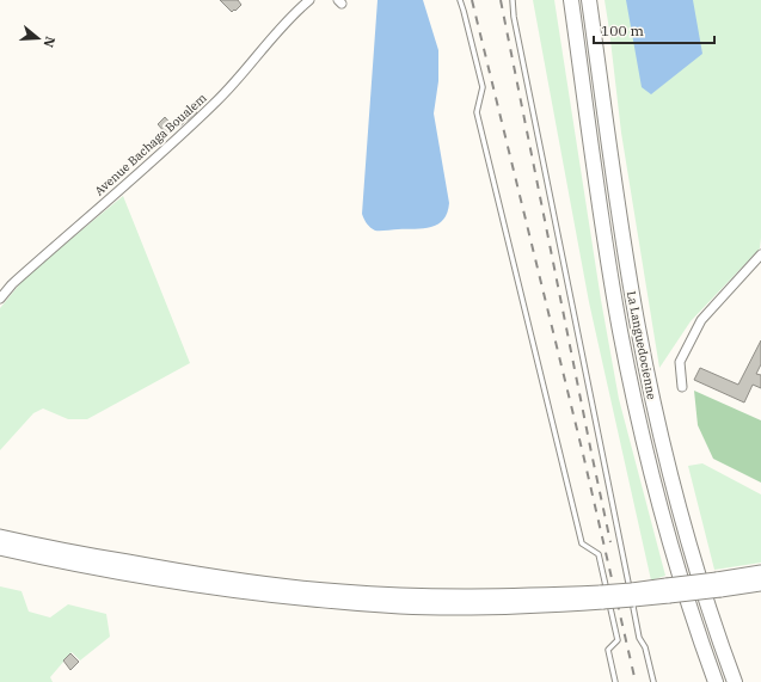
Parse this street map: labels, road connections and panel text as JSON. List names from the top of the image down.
{
  "streets": {
    "highway": ["La Languedocienne"],
    "street": ["Avenue Bachaga Boualem"]
  },
  "scale_bar": "100 m",
  "north": "right"
}
